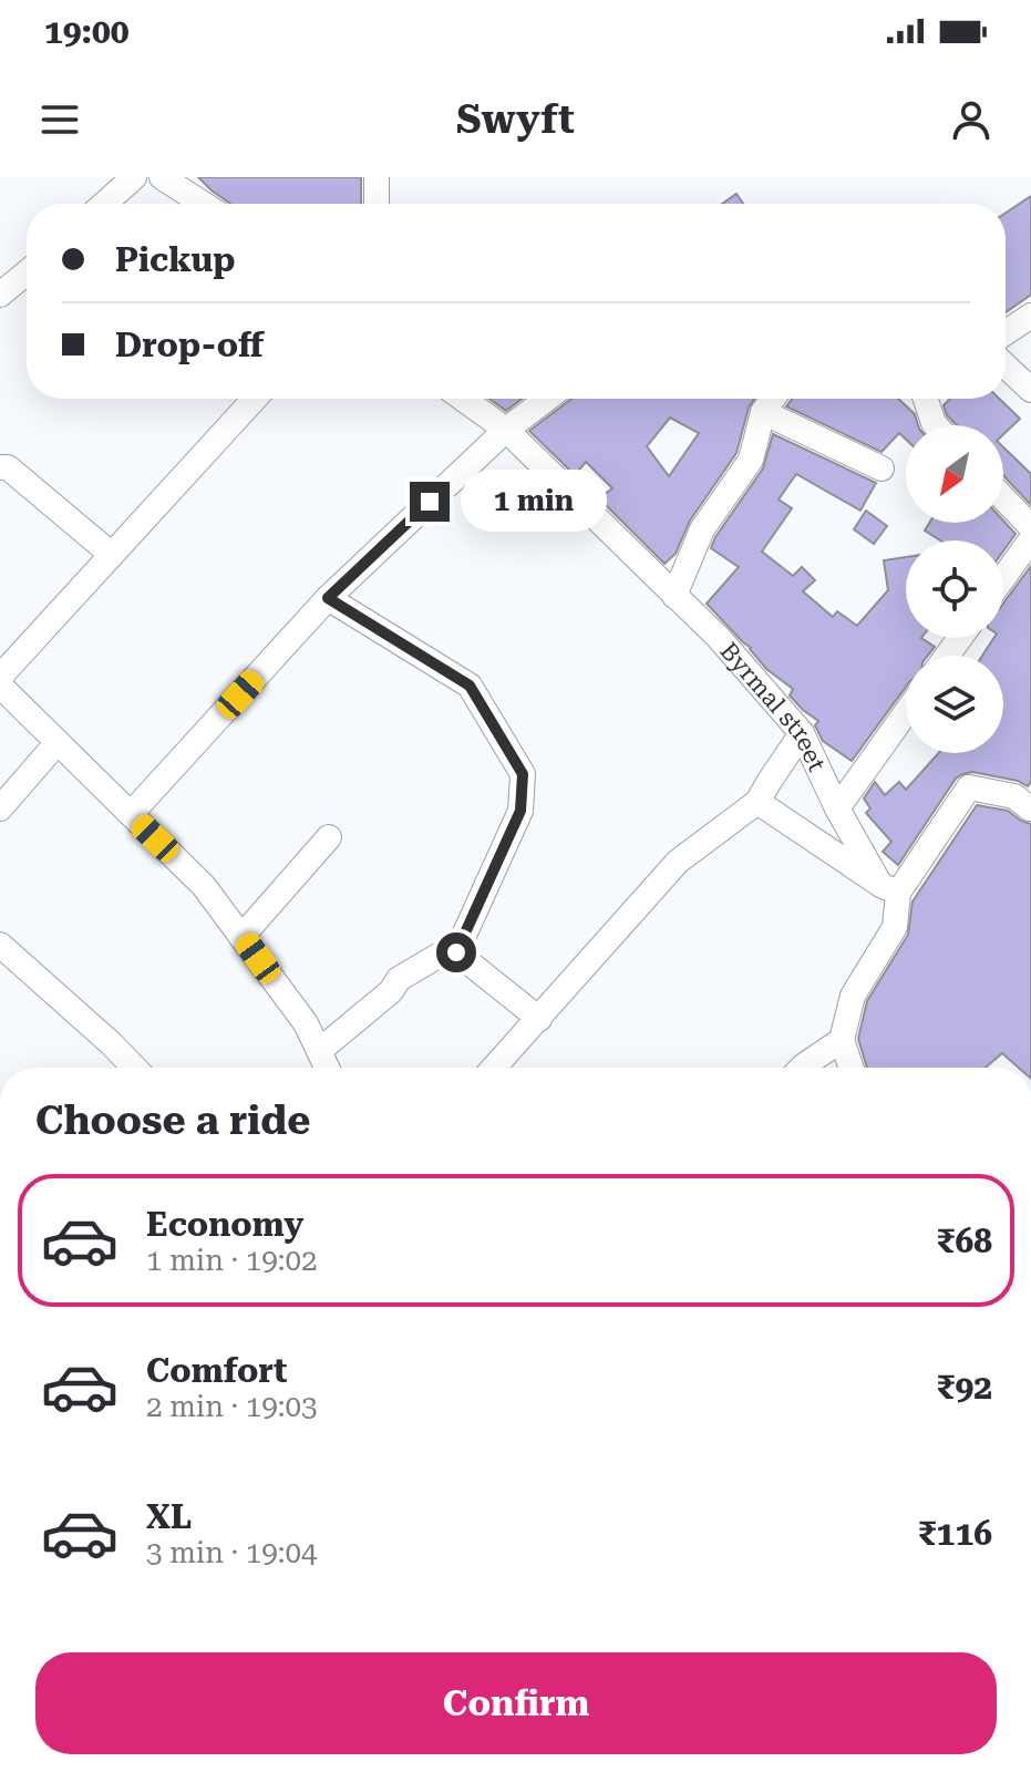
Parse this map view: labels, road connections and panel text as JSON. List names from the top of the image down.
{
  "streets": {
    "street": ["Byrmal street"]
  },
  "north": "bottom left",
  "page": {
    "status": "19:00",
    "header": "Swyft",
    "banner": ["Pickup", "Drop-off"],
    "bubble": "1 min",
    "heading": "Choose a ride",
    "list": [
      {
        "name": "Economy",
        "note": "1 min · 19:02",
        "value": "₹68"
      },
      {
        "name": "Comfort",
        "note": "2 min · 19:03",
        "value": "₹92"
      },
      {
        "name": "XL",
        "note": "3 min · 19:04",
        "value": "₹116"
      }
    ],
    "buttons": "Confirm"
  }
}
